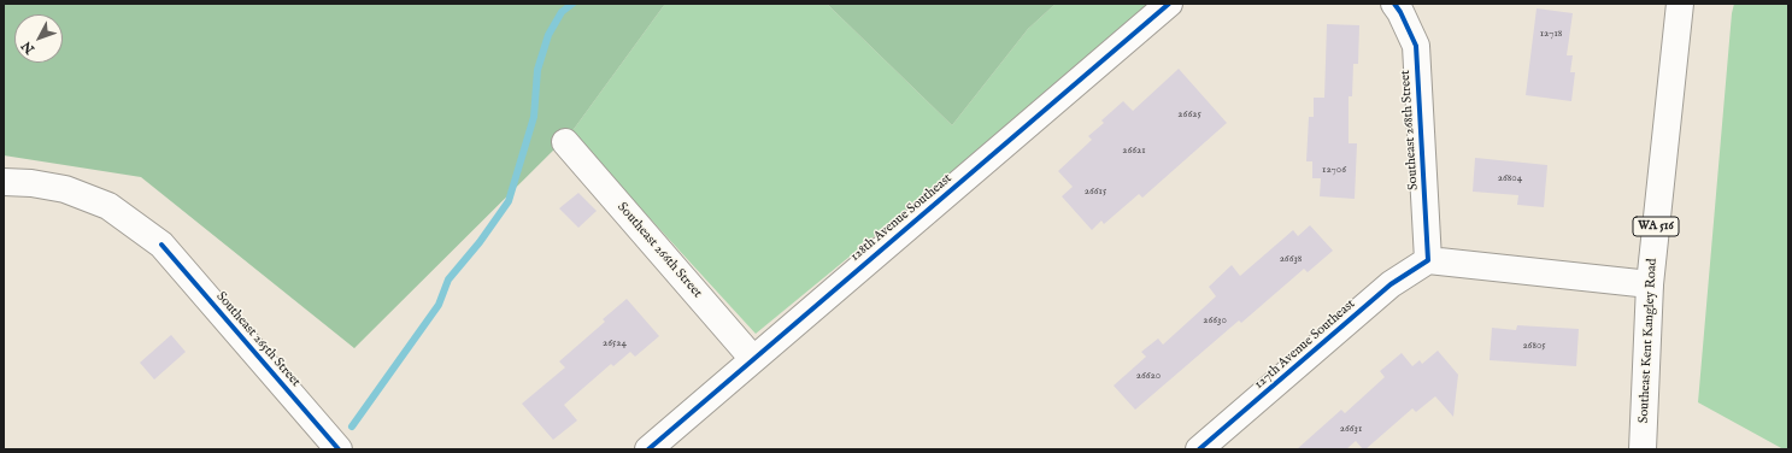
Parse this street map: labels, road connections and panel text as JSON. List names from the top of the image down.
{
  "streets": {
    "street": [
      "Southeast 268th Street",
      "128th Avenue Southeast",
      "WA 516",
      "Southeast 266th Street",
      "Southeast 265th Street",
      "Southeast Kent Kangley Road",
      "127th Avenue Southeast"
    ]
  },
  "crossings": [
    ["Southeast 268th Street", "127th Avenue Southeast"],
    ["128th Avenue Southeast", "Southeast 266th Street"]
  ],
  "house_numbers": [
    "12718",
    "26625",
    "26621",
    "12706",
    "26804",
    "26615",
    "26638",
    "26630",
    "26524",
    "26805",
    "26620",
    "26631"
  ],
  "north": "bottom left"
}
